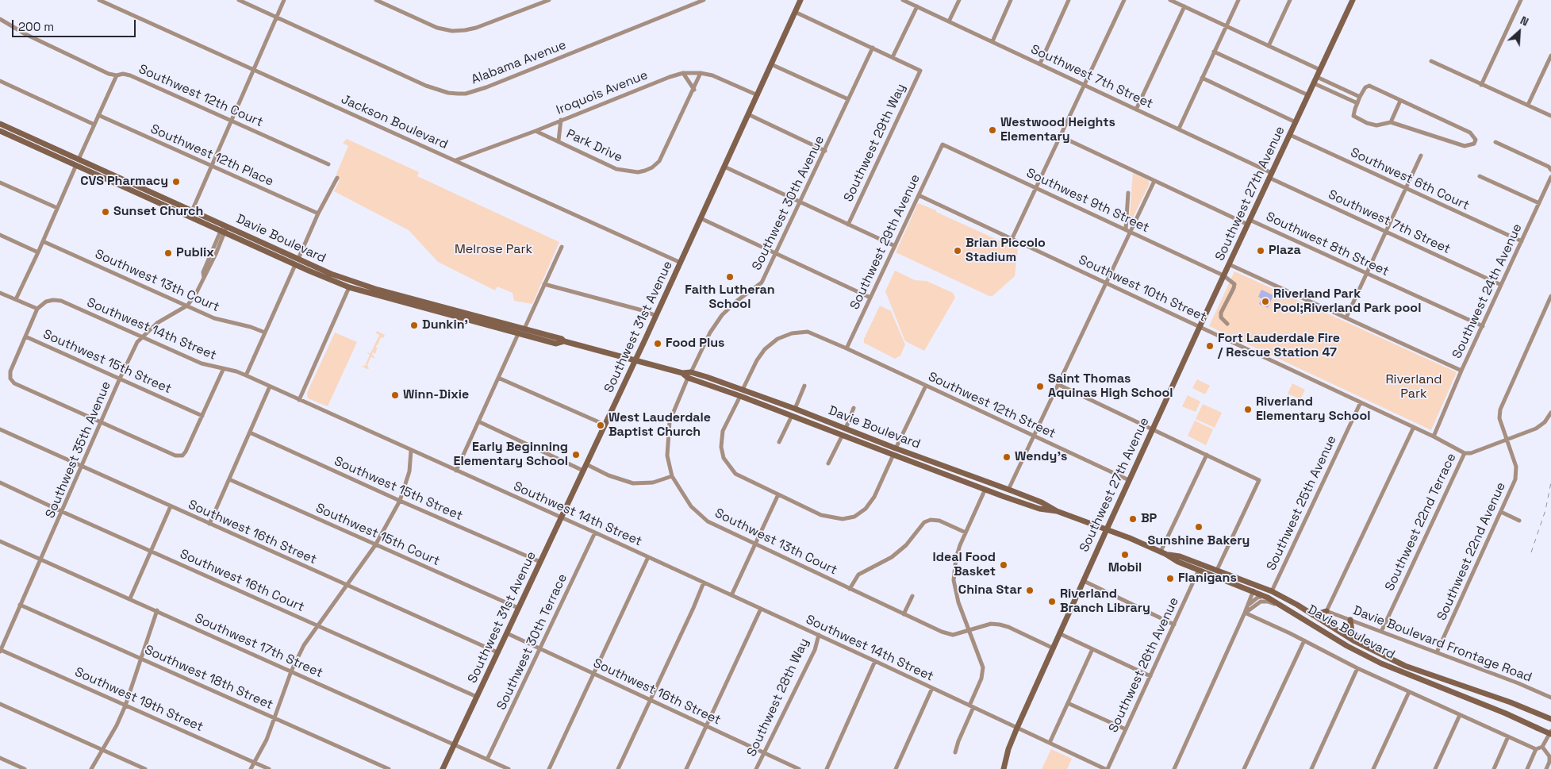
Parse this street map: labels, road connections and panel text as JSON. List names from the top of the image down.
{
  "streets": {
    "main road": ["Southwest 27th Avenue", "Davie Boulevard", "Southwest 31st Avenue"],
    "street": [
      "Alabama Avenue",
      "Southwest 7th Street",
      "Iroquois Avenue",
      "Southwest 12th Court",
      "Jackson Boulevard",
      "Southwest 29th Way",
      "Park Drive",
      "Southwest 12th Place",
      "Southwest 6th Court",
      "Southwest 9th Street",
      "Southwest 30th Avenue",
      "Southwest 29th Avenue",
      "Southwest 8th Street",
      "Southwest 13th Court",
      "Southwest 10th Street",
      "Southwest 24th Avenue",
      "Southwest 14th Street",
      "Southwest 15th Street",
      "Southwest 12th Street",
      "Southwest 35th Avenue",
      "Southwest 25th Avenue",
      "Southwest 22nd Terrace",
      "Southwest 16th Street",
      "Southwest 15th Court",
      "Southwest 22nd Avenue",
      "Southwest 16th Court",
      "Southwest 30th Terrace",
      "Davie Boulevard Frontage Road",
      "Southwest 17th Street",
      "Southwest 26th Avenue",
      "Southwest 18th Street",
      "Southwest 28th Way",
      "Southwest 19th Street"
    ]
  },
  "crossings": [
    ["Southwest 7th Street", "Southwest 27th Avenue"],
    ["Southwest 7th Street", "Southwest 24th Avenue"],
    ["Iroquois Avenue", "Jackson Boulevard"],
    ["Iroquois Avenue", "Park Drive"],
    ["Iroquois Avenue", "Southwest 31st Avenue"],
    ["Jackson Boulevard", "Southwest 31st Avenue"],
    ["Southwest 6th Court", "Southwest 27th Avenue"],
    ["Southwest 6th Court", "Southwest 24th Avenue"],
    ["Southwest 27th Avenue", "Southwest 9th Street"],
    ["Southwest 27th Avenue", "Davie Boulevard"],
    ["Southwest 27th Avenue", "Southwest 8th Street"],
    ["Southwest 27th Avenue", "Southwest 13th Court"],
    ["Southwest 27th Avenue", "Southwest 10th Street"],
    ["Southwest 27th Avenue", "Southwest 14th Street"],
    ["Southwest 27th Avenue", "Southwest 12th Street"],
    ["Southwest 9th Street", "Southwest 29th Avenue"],
    ["Southwest 30th Avenue", "Davie Boulevard"],
    ["Davie Boulevard", "Southwest 31st Avenue"],
    ["Davie Boulevard", "Southwest 12th Street"],
    ["Davie Boulevard", "Southwest 35th Avenue"],
    ["Davie Boulevard", "Southwest 25th Avenue"],
    ["Davie Boulevard", "Southwest 26th Avenue"],
    ["Southwest 29th Avenue", "Southwest 10th Street"],
    ["Southwest 29th Avenue", "Southwest 12th Street"],
    ["Southwest 8th Street", "Southwest 24th Avenue"],
    ["Southwest 13th Court", "Southwest 35th Avenue"],
    ["Southwest 10th Street", "Southwest 24th Avenue"],
    ["Southwest 10th Street", "Southwest 25th Avenue"],
    ["Southwest 10th Street", "Southwest 22nd Terrace"],
    ["Southwest 31st Avenue", "Southwest 14th Street"],
    ["Southwest 31st Avenue", "Southwest 15th Street"],
    ["Southwest 31st Avenue", "Southwest 16th Street"],
    ["Southwest 31st Avenue", "Southwest 15th Court"],
    ["Southwest 31st Avenue", "Southwest 16th Court"],
    ["Southwest 31st Avenue", "Southwest 17th Street"],
    ["Southwest 14th Street", "Southwest 35th Avenue"],
    ["Southwest 14th Street", "Southwest 30th Terrace"],
    ["Southwest 14th Street", "Southwest 26th Avenue"],
    ["Southwest 14th Street", "Southwest 28th Way"],
    ["Southwest 15th Street", "Southwest 35th Avenue"],
    ["Southwest 35th Avenue", "Southwest 16th Street"],
    ["Southwest 35th Avenue", "Southwest 16th Court"],
    ["Southwest 35th Avenue", "Southwest 17th Street"],
    ["Southwest 35th Avenue", "Southwest 18th Street"],
    ["Southwest 35th Avenue", "Southwest 19th Street"],
    ["Southwest 22nd Terrace", "Southwest 22nd Avenue"],
    ["Southwest 22nd Terrace", "Davie Boulevard Frontage Road"],
    ["Southwest 16th Street", "Southwest 30th Terrace"],
    ["Southwest 16th Street", "Southwest 28th Way"],
    ["Southwest 22nd Avenue", "Davie Boulevard Frontage Road"],
    ["Southwest 30th Terrace", "Southwest 17th Street"]
  ],
  "parks": ["Melrose Park", "Riverland Park"],
  "places": [
    "Westwood Heights Elementary",
    "CVS Pharmacy",
    "Sunset Church",
    "Brian Piccolo Stadium",
    "Plaza",
    "Publix",
    "Faith Lutheran School",
    "Riverland Park Pool;Riverland Park pool",
    "Dunkin'",
    "Food Plus",
    "Fort Lauderdale Fire / Rescue Station 47",
    "Saint Thomas Aquinas High School",
    "Winn-Dixie",
    "Riverland Elementary School",
    "West Lauderdale Baptist Church",
    "Early Beginning Elementary School",
    "Wendy's",
    "BP",
    "Sunshine Bakery",
    "Mobil",
    "Ideal Food Basket",
    "Flanigans",
    "China Star",
    "Riverland Branch Library"
  ],
  "scale_bar": "200 m",
  "north": "top right"
}
